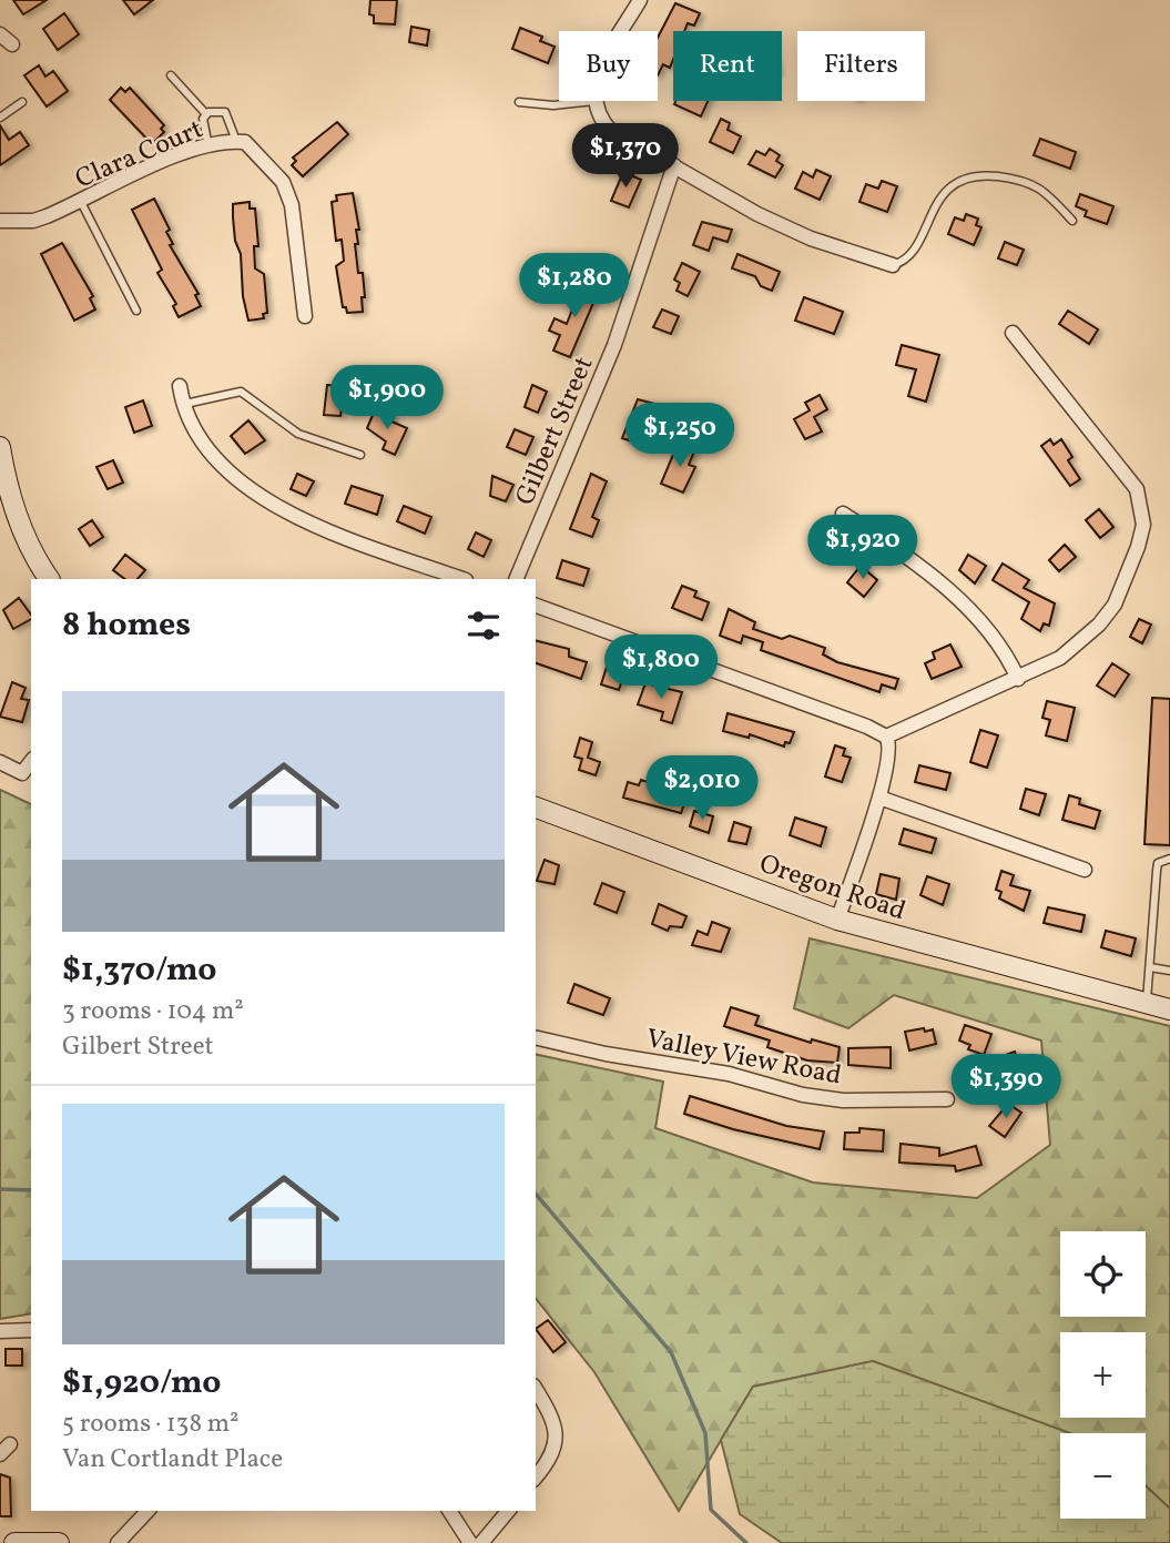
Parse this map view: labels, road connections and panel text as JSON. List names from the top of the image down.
{
  "streets": {
    "street": [
      "Clara Court",
      "Gilbert Street",
      "Oregon Road",
      "Valley View Road"
    ]
  },
  "page": {
    "chip": ["Buy", "Rent", "Filters"],
    "price": [
      "$1,370",
      "$1,280",
      "$1,900",
      "$1,250",
      "$1,920",
      "$1,800",
      "$2,010",
      "$1,390"
    ],
    "heading": "8 homes",
    "list": [
      {
        "name": "$1,370/mo",
        "note": "3 rooms · 104 m² · Gilbert Street"
      },
      {
        "name": "$1,920/mo",
        "note": "5 rooms · 138 m² · Van Cortlandt Place"
      }
    ],
    "map_buttons": ["+", "−"]
  }
}
